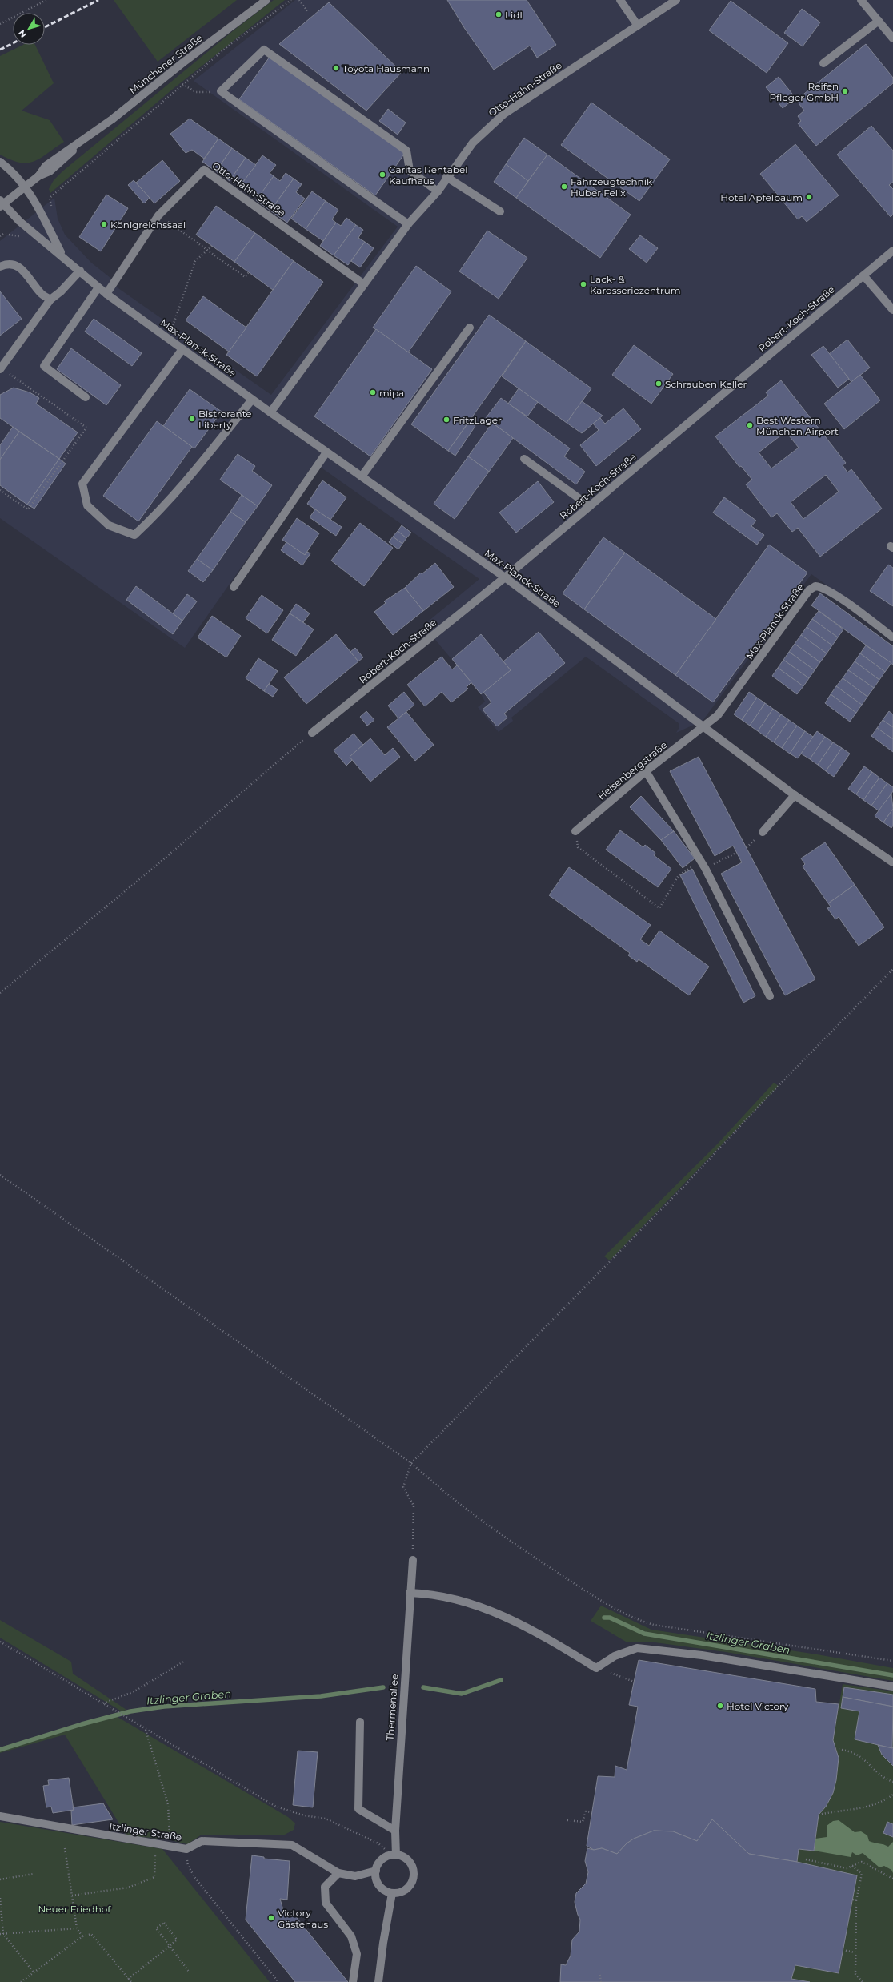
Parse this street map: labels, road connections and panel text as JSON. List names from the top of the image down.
{
  "streets": {
    "street": [
      "Münchener Straße",
      "Otto-Hahn-Straße",
      "Robert-Koch-Straße",
      "Max-Planck-Straße",
      "Heisenbergstraße",
      "Thermenallee",
      "Itzlinger Straße"
    ]
  },
  "crossings": [
    ["Münchener Straße", "Max-Planck-Straße"],
    ["Otto-Hahn-Straße", "Max-Planck-Straße"],
    ["Robert-Koch-Straße", "Max-Planck-Straße"],
    ["Max-Planck-Straße", "Heisenbergstraße"],
    ["Thermenallee", "Itzlinger Straße"]
  ],
  "water": ["Itzlinger Graben"],
  "parks": ["Neuer Friedhof"],
  "places": [
    "Lidl",
    "Toyota Hausmann",
    "Reifen Pfleger GmbH",
    "Caritas Rentabel Kaufhaus",
    "Fahrzeugtechnik Huber Felix",
    "Hotel Apfelbaum",
    "Königreichssaal",
    "Lack- & Karosseriezentrum",
    "Schrauben Keller",
    "mipa",
    "Bistrorante Liberty",
    "FritzLager",
    "Best Western München Airport",
    "Hotel Victory",
    "Victory Gästehaus"
  ],
  "north": "bottom left"
}
